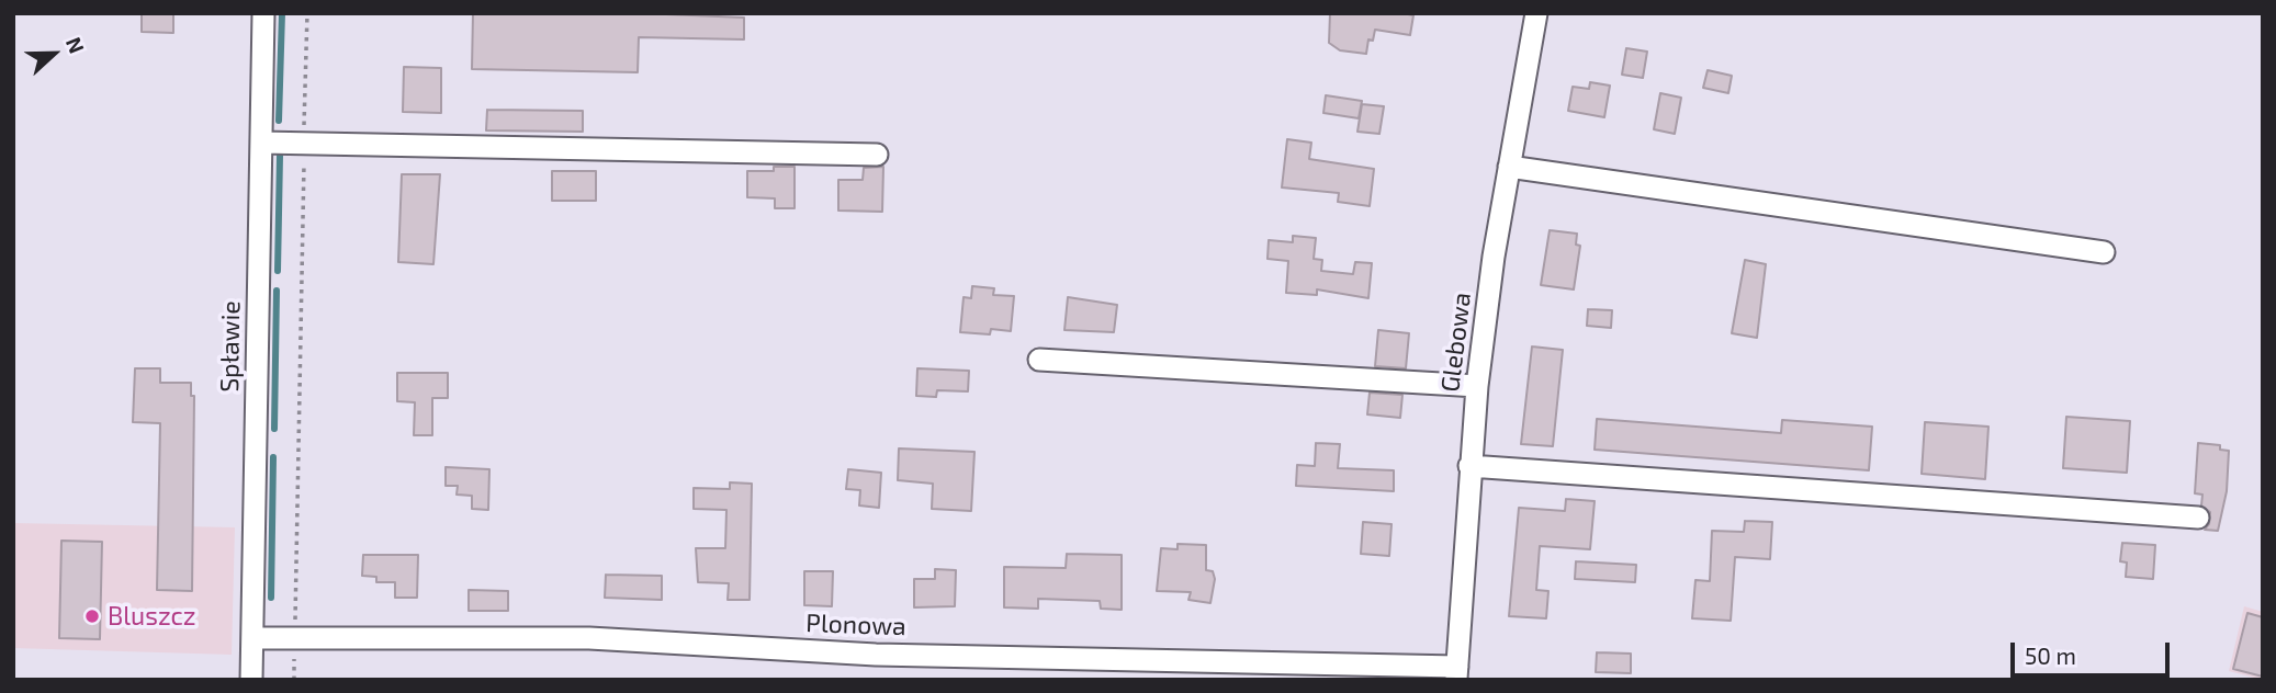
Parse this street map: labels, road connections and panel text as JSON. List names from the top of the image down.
{
  "streets": {
    "street": ["Glebowa", "Spławie", "Plonowa"]
  },
  "crossings": [
    ["Glebowa", "Plonowa"],
    ["Spławie", "Plonowa"]
  ],
  "places": ["Bluszcz"],
  "scale_bar": "50 m",
  "north": "right"
}
